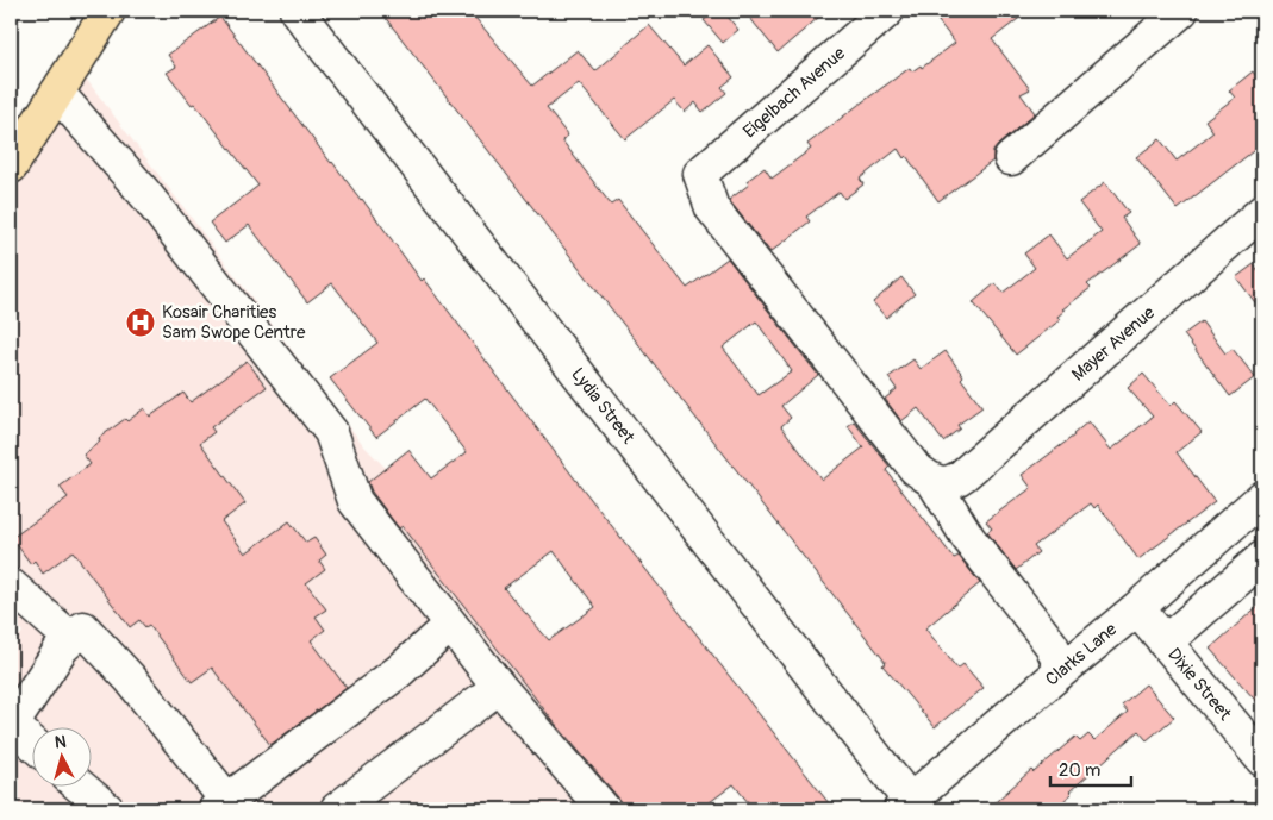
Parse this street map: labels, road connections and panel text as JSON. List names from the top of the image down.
{
  "streets": {
    "street": [
      "Eigelbach Avenue",
      "Mayer Avenue",
      "Lydia Street",
      "Clarks Lane",
      "Dixie Street"
    ]
  },
  "crossings": [
    ["Eigelbach Avenue", "Mayer Avenue"],
    ["Lydia Street", "Clarks Lane"],
    ["Clarks Lane", "Dixie Street"]
  ],
  "places": {
    "hospital": ["Kosair Charities Sam Swope Centre"]
  },
  "scale_bar": "20 m",
  "north": "top"
}
